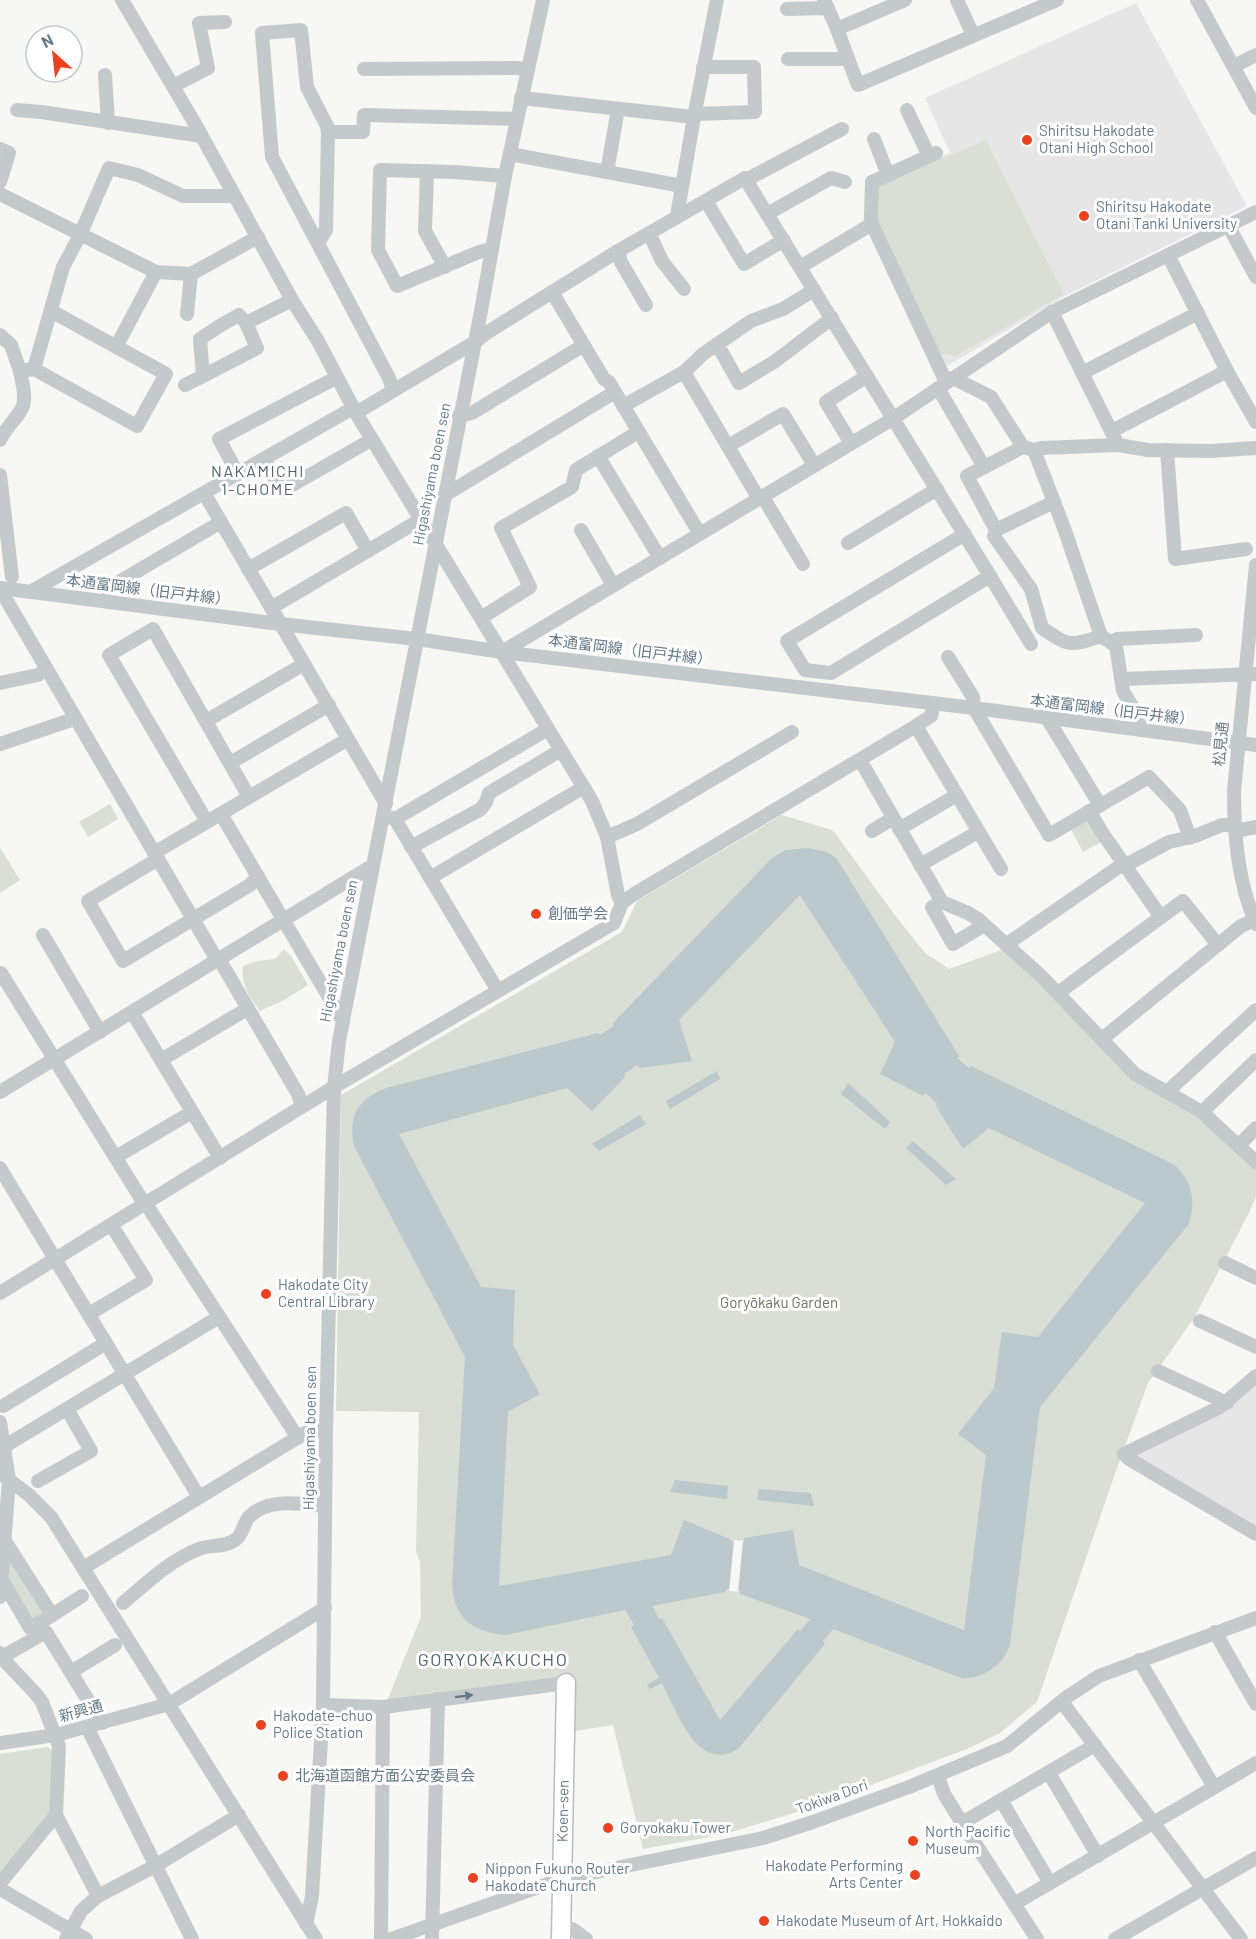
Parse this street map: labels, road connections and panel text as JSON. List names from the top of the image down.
{
  "streets": {
    "main road": ["Koen-sen"],
    "street": [
      "Higashiyama boen sen",
      "本通富岡線（旧戸井線）",
      "松見通",
      "新興通",
      "Tokiwa Dori"
    ]
  },
  "crossings": [
    ["Higashiyama boen sen", "本通富岡線（旧戸井線）"],
    ["Higashiyama boen sen", "新興通"],
    ["本通富岡線（旧戸井線）", "松見通"],
    ["Tokiwa Dori", "Koen-sen"]
  ],
  "districts": ["NAKAMICHI 1-CHOME", "GORYOKAKUCHO"],
  "parks": ["Goryōkaku Garden"],
  "places": [
    "Shiritsu Hakodate Otani High School",
    "Shiritsu Hakodate Otani Tanki University",
    "創価学会",
    "Hakodate City Central Library",
    "Hakodate-chuo Police Station",
    "北海道函館方面公安委員会",
    "Goryokaku Tower",
    "North Pacific Museum",
    "Hakodate Performing Arts Center",
    "Nippon Fukuno Router Hakodate Church",
    "Hakodate Museum of Art, Hokkaido"
  ],
  "north": "top left"
}
